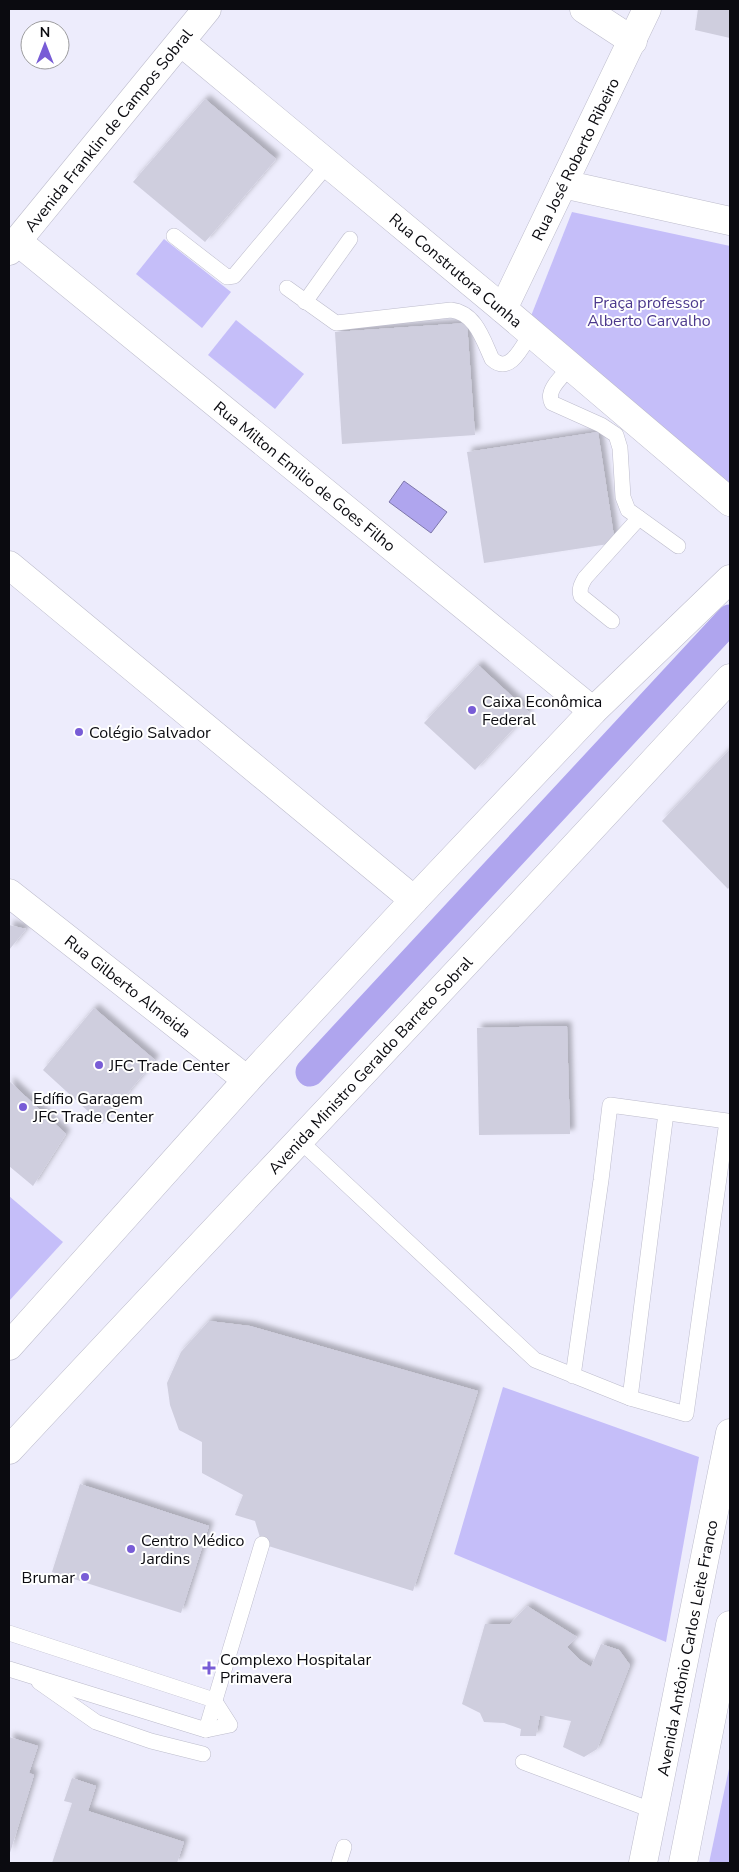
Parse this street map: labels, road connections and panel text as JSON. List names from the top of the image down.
{
  "streets": {
    "street": [
      "Avenida Franklin de Campos Sobral",
      "Rua José Roberto Ribeiro",
      "Rua Construtora Cunha",
      "Rua Milton Emilio de Goes Filho",
      "Rua Gilberto Almeida",
      "Avenida Ministro Geraldo Barreto Sobral",
      "Avenida Antônio Carlos Leite Franco"
    ]
  },
  "crossings": [
    ["Avenida Franklin de Campos Sobral", "Rua Construtora Cunha"],
    ["Avenida Franklin de Campos Sobral", "Rua Milton Emilio de Goes Filho"],
    ["Rua José Roberto Ribeiro", "Rua Construtora Cunha"]
  ],
  "parks": ["Praça professor Alberto Carvalho"],
  "places": {
    "other": [
      "Caixa Econômica Federal",
      "Colégio Salvador",
      "JFC Trade Center",
      "Edífio Garagem JFC Trade Center",
      "Centro Médico Jardins",
      "Brumar"
    ],
    "health": ["Complexo Hospitalar Primavera"]
  },
  "north": "top"
}
